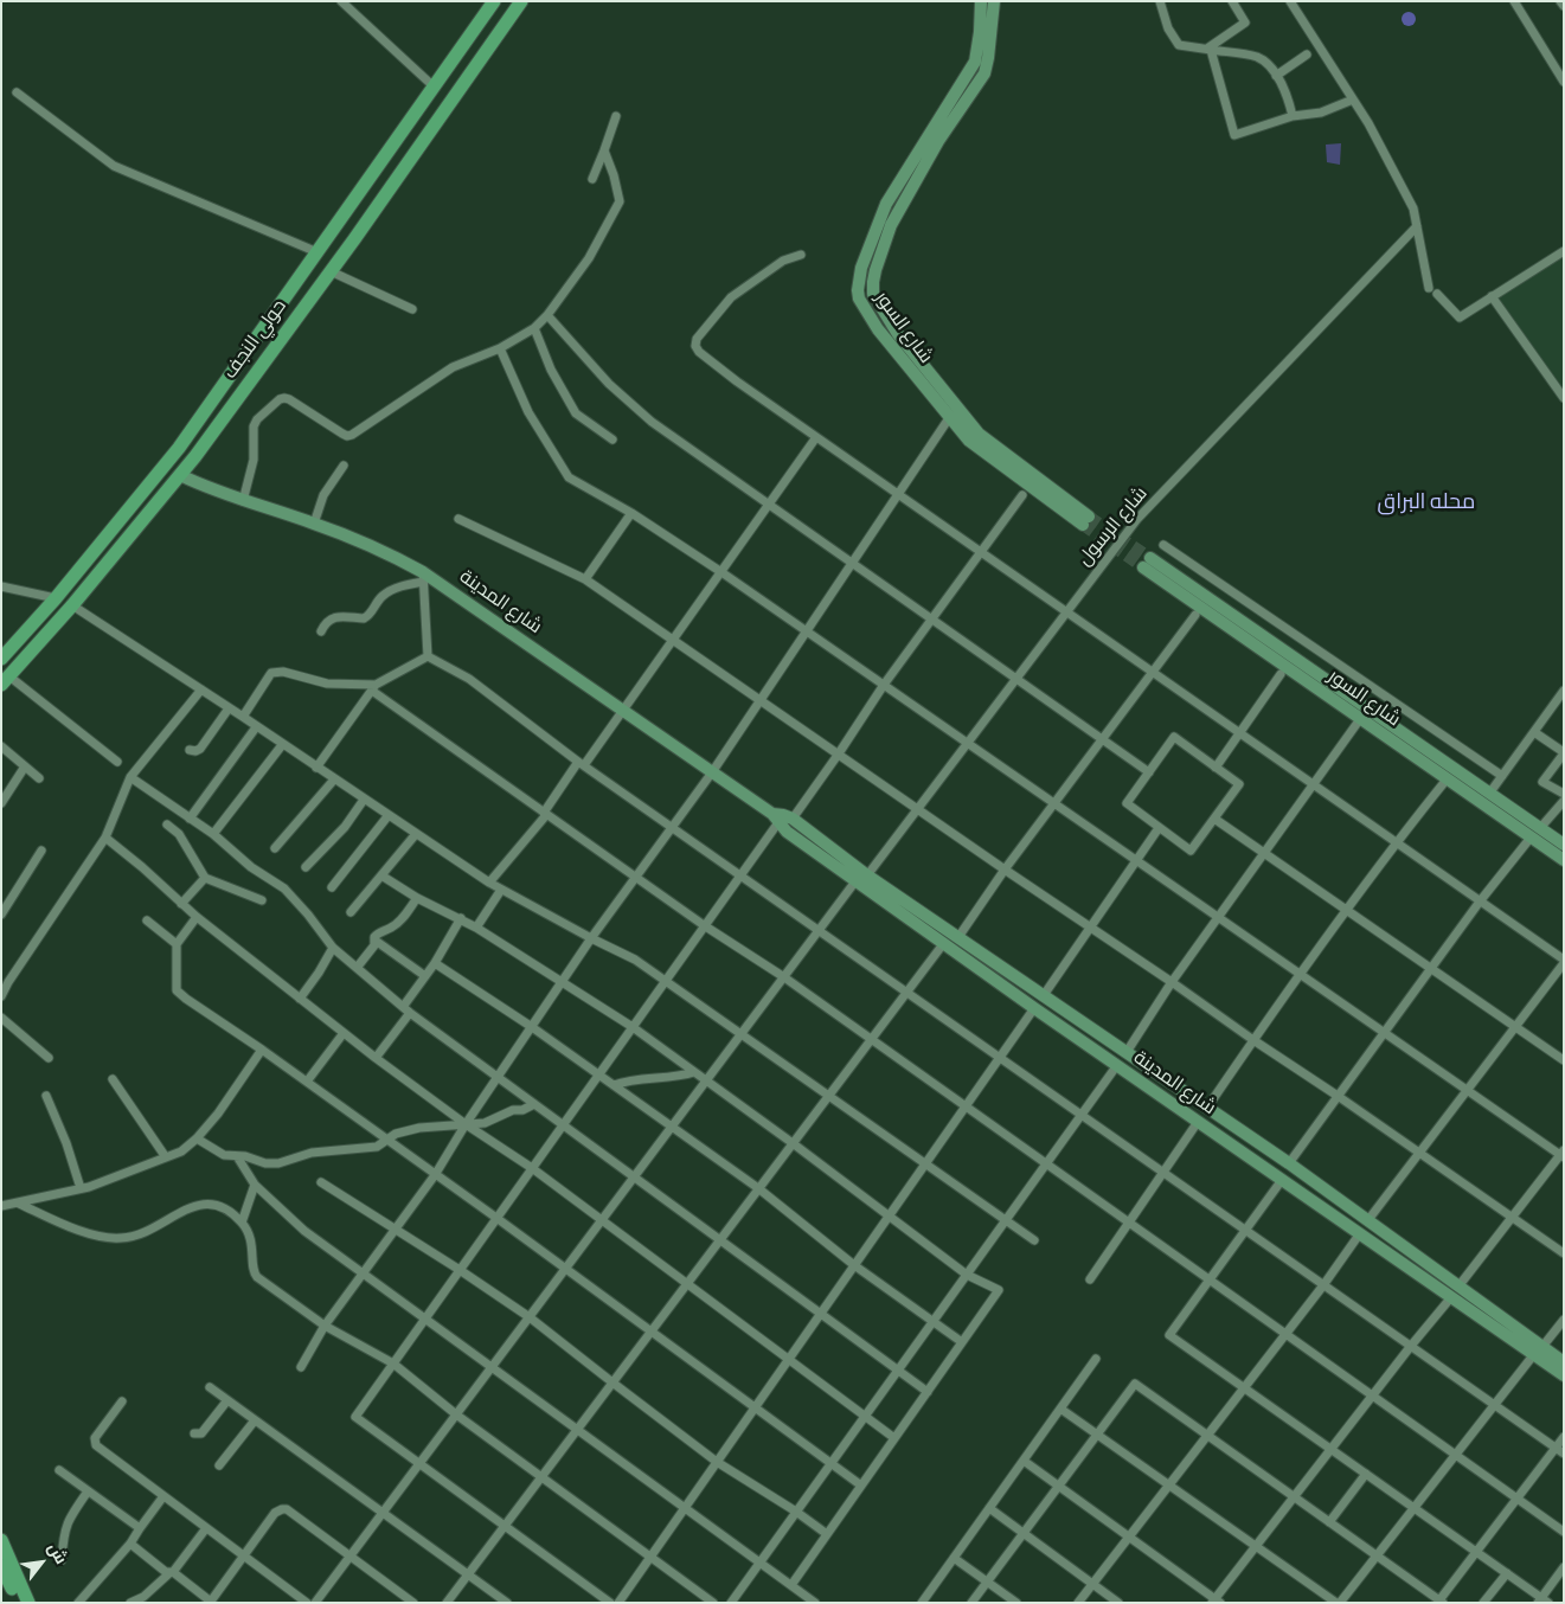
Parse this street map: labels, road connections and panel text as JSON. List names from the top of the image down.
{
  "streets": {
    "main road": ["شارع السور", "حولي النجف", "شارع المدينة"],
    "street": ["شارع الرسول"]
  },
  "crossings": [
    ["حولي النجف", "شارع المدينة"],
    ["شارع الرسول", "شارع المدينة"]
  ],
  "districts": ["محله البراق"],
  "north": "top right"
}
